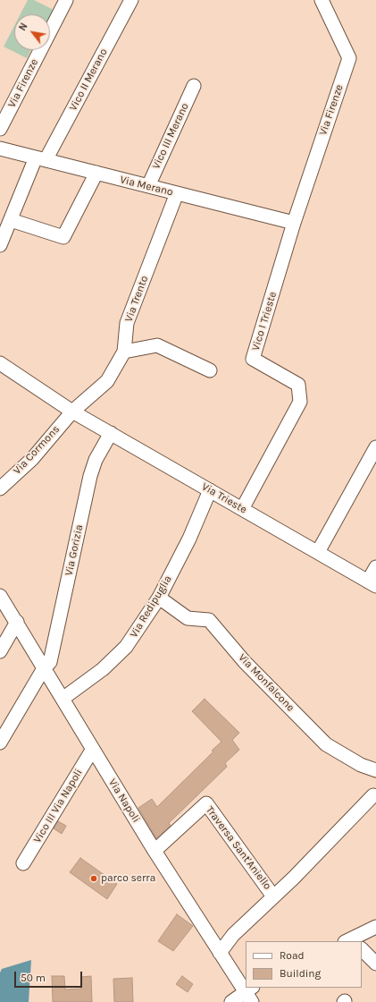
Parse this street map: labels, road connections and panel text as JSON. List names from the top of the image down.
{
  "streets": {
    "street": [
      "Vico II Merano",
      "Via Firenze",
      "Vico III Merano",
      "Via Merano",
      "Via Trento",
      "Vico I Trieste",
      "Via Cormons",
      "Via Trieste",
      "Via Gorizia",
      "Via Redipuglia",
      "Via Monfalcone",
      "Via Napoli",
      "Vico III Via Napoli",
      "Traversa Sant'Aniello"
    ]
  },
  "crossings": [
    ["Vico II Merano", "Via Merano"],
    ["Via Firenze", "Via Merano"],
    ["Via Firenze", "Vico I Trieste"],
    ["Vico III Merano", "Via Merano"],
    ["Via Merano", "Via Trento"],
    ["Via Merano", "Vico I Trieste"],
    ["Via Trento", "Via Cormons"],
    ["Via Trento", "Via Trieste"],
    ["Vico I Trieste", "Via Trieste"],
    ["Via Cormons", "Via Trieste"],
    ["Via Trieste", "Via Gorizia"],
    ["Via Trieste", "Via Redipuglia"],
    ["Via Gorizia", "Via Napoli"],
    ["Via Redipuglia", "Via Monfalcone"],
    ["Via Redipuglia", "Via Napoli"],
    ["Via Napoli", "Vico III Via Napoli"],
    ["Via Napoli", "Traversa Sant'Aniello"]
  ],
  "places": ["parco serra"],
  "legend": ["Road", "Building"],
  "scale_bar": "50 m",
  "north": "top left"
}
